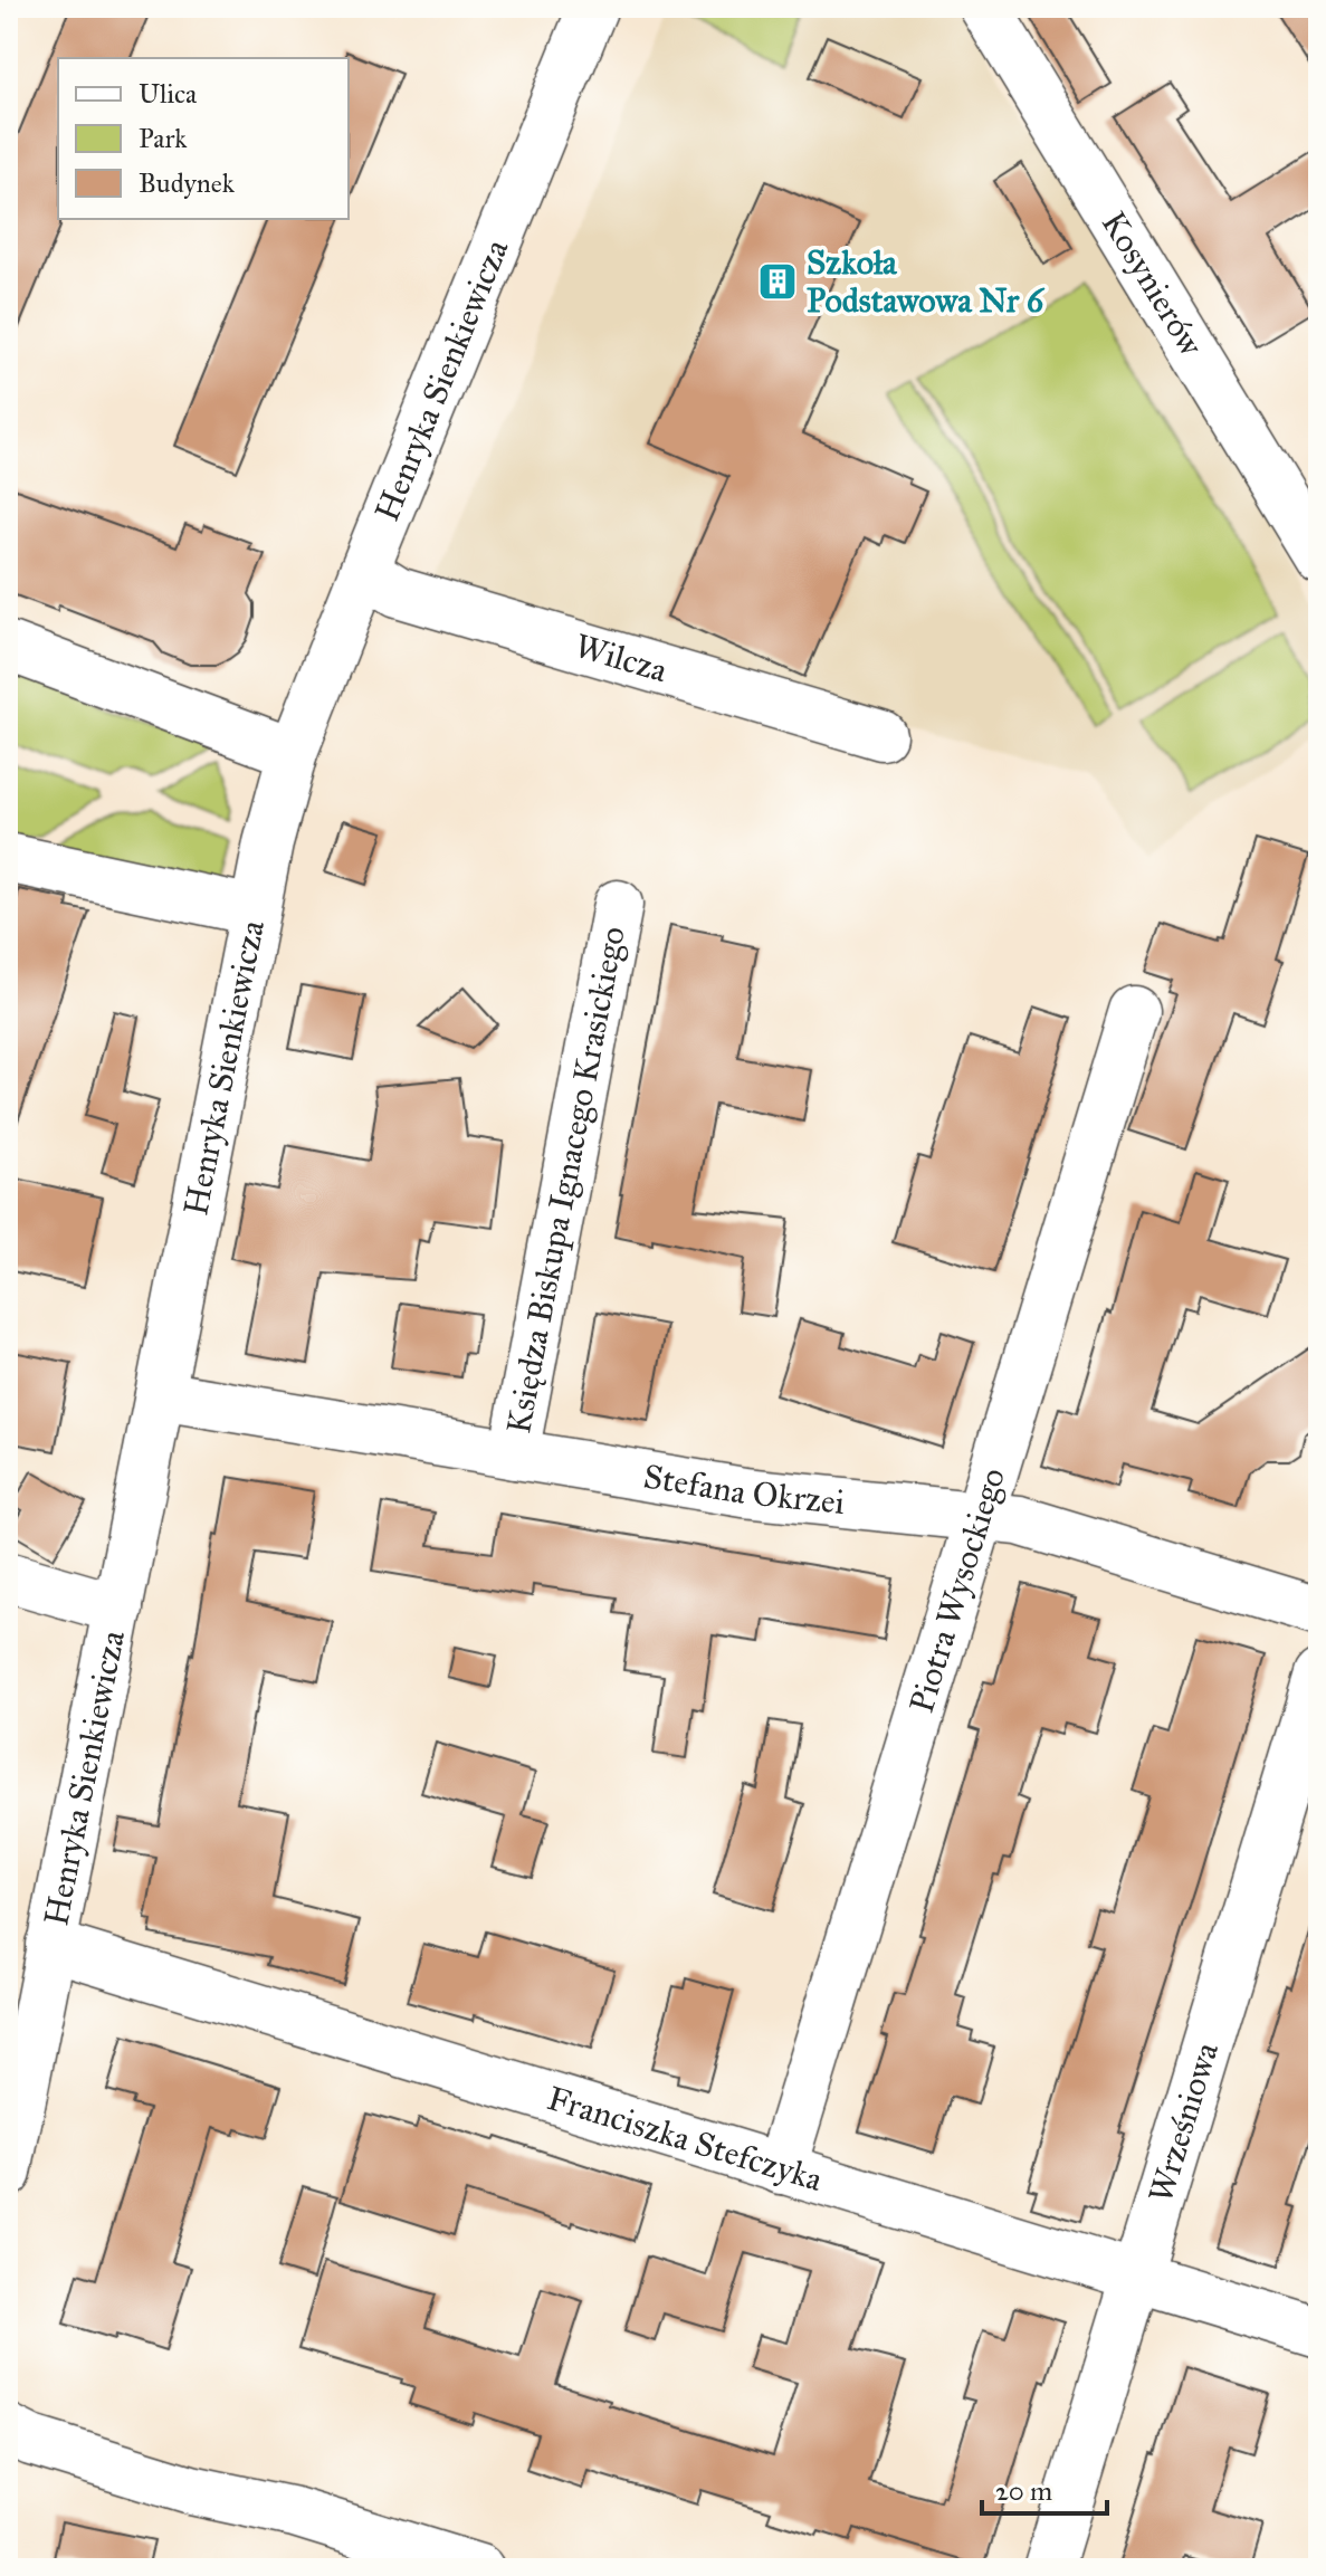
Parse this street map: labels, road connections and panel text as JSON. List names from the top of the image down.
{
  "streets": {
    "street": [
      "Kosynierów",
      "Henryka Sienkiewicza",
      "Wilcza",
      "Księdza Biskupa Ignacego Krasickiego",
      "Stefana Okrzei",
      "Piotra Wysockiego",
      "Wrześniowa",
      "Franciszka Stefczyka"
    ]
  },
  "crossings": [
    ["Henryka Sienkiewicza", "Wilcza"],
    ["Henryka Sienkiewicza", "Stefana Okrzei"],
    ["Henryka Sienkiewicza", "Franciszka Stefczyka"],
    ["Księdza Biskupa Ignacego Krasickiego", "Stefana Okrzei"],
    ["Stefana Okrzei", "Piotra Wysockiego"],
    ["Piotra Wysockiego", "Franciszka Stefczyka"],
    ["Wrześniowa", "Franciszka Stefczyka"]
  ],
  "places": {
    "building": ["Szkoła Podstawowa Nr 6"]
  },
  "legend": ["Ulica", "Park", "Budynek"],
  "scale_bar": "20 m"
}
